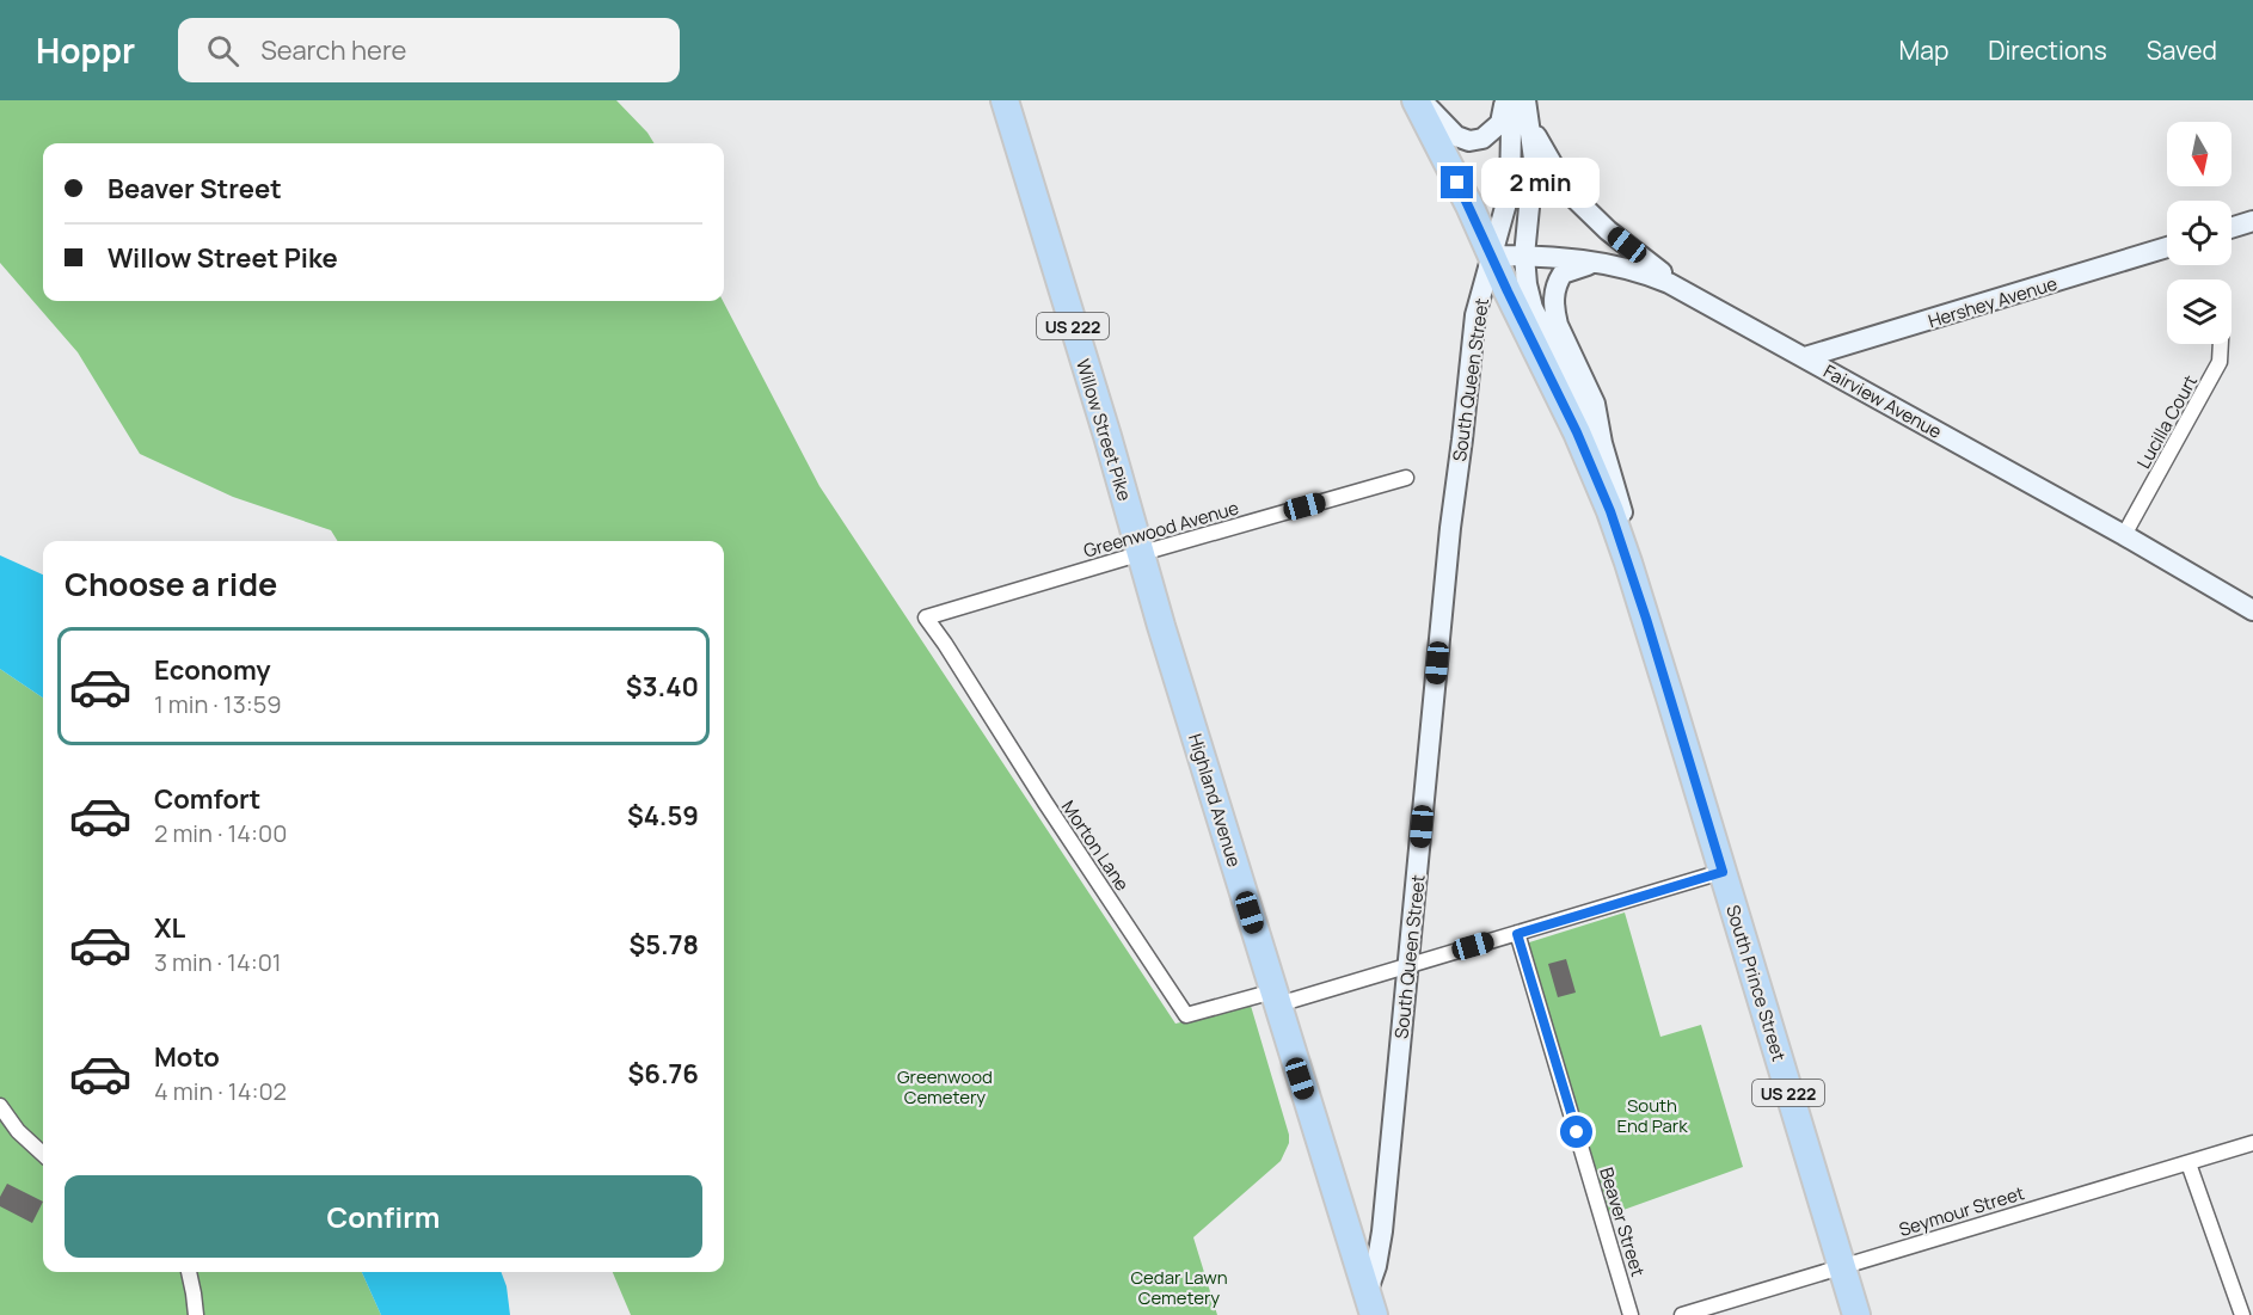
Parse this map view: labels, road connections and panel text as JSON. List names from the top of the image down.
{
  "streets": {
    "highway": [
      "US 222",
      "Willow Street Pike",
      "Highland Avenue",
      "South Prince Street"
    ],
    "main road": ["Hershey Avenue", "South Queen Street", "Fairview Avenue"],
    "street": [
      "Lucilla Court",
      "Greenwood Avenue",
      "Morton Lane",
      "Seymour Street",
      "Beaver Street"
    ]
  },
  "crossings": [
    ["Hershey Avenue", "Fairview Avenue"],
    ["US 222", "South Queen Street"],
    ["US 222", "Fairview Avenue"],
    ["US 222", "South Prince Street"],
    ["South Queen Street", "Fairview Avenue"],
    ["South Queen Street", "Highland Avenue"],
    ["South Queen Street", "South Prince Street"],
    ["Fairview Avenue", "Lucilla Court"],
    ["Fairview Avenue", "South Prince Street"],
    ["Willow Street Pike", "Greenwood Avenue"],
    ["Willow Street Pike", "Highland Avenue"],
    ["Greenwood Avenue", "Highland Avenue"],
    ["Greenwood Avenue", "Morton Lane"],
    ["Highland Avenue", "Morton Lane"],
    ["South Prince Street", "Seymour Street"]
  ],
  "parks": ["Greenwood Cemetery", "South End Park", "Cedar Lawn Cemetery"],
  "north": "bottom",
  "page": {
    "header": "Hoppr",
    "search": "Search here",
    "nav": ["Map", "Directions", "Saved"],
    "banner": ["Beaver Street", "Willow Street Pike"],
    "bubble": "2 min",
    "heading": "Choose a ride",
    "list": [
      {
        "name": "Economy",
        "note": "1 min · 13:59",
        "value": "$3.40"
      },
      {
        "name": "Comfort",
        "note": "2 min · 14:00",
        "value": "$4.59"
      },
      {
        "name": "XL",
        "note": "3 min · 14:01",
        "value": "$5.78"
      },
      {
        "name": "Moto",
        "note": "4 min · 14:02",
        "value": "$6.76"
      }
    ],
    "buttons": "Confirm"
  }
}
